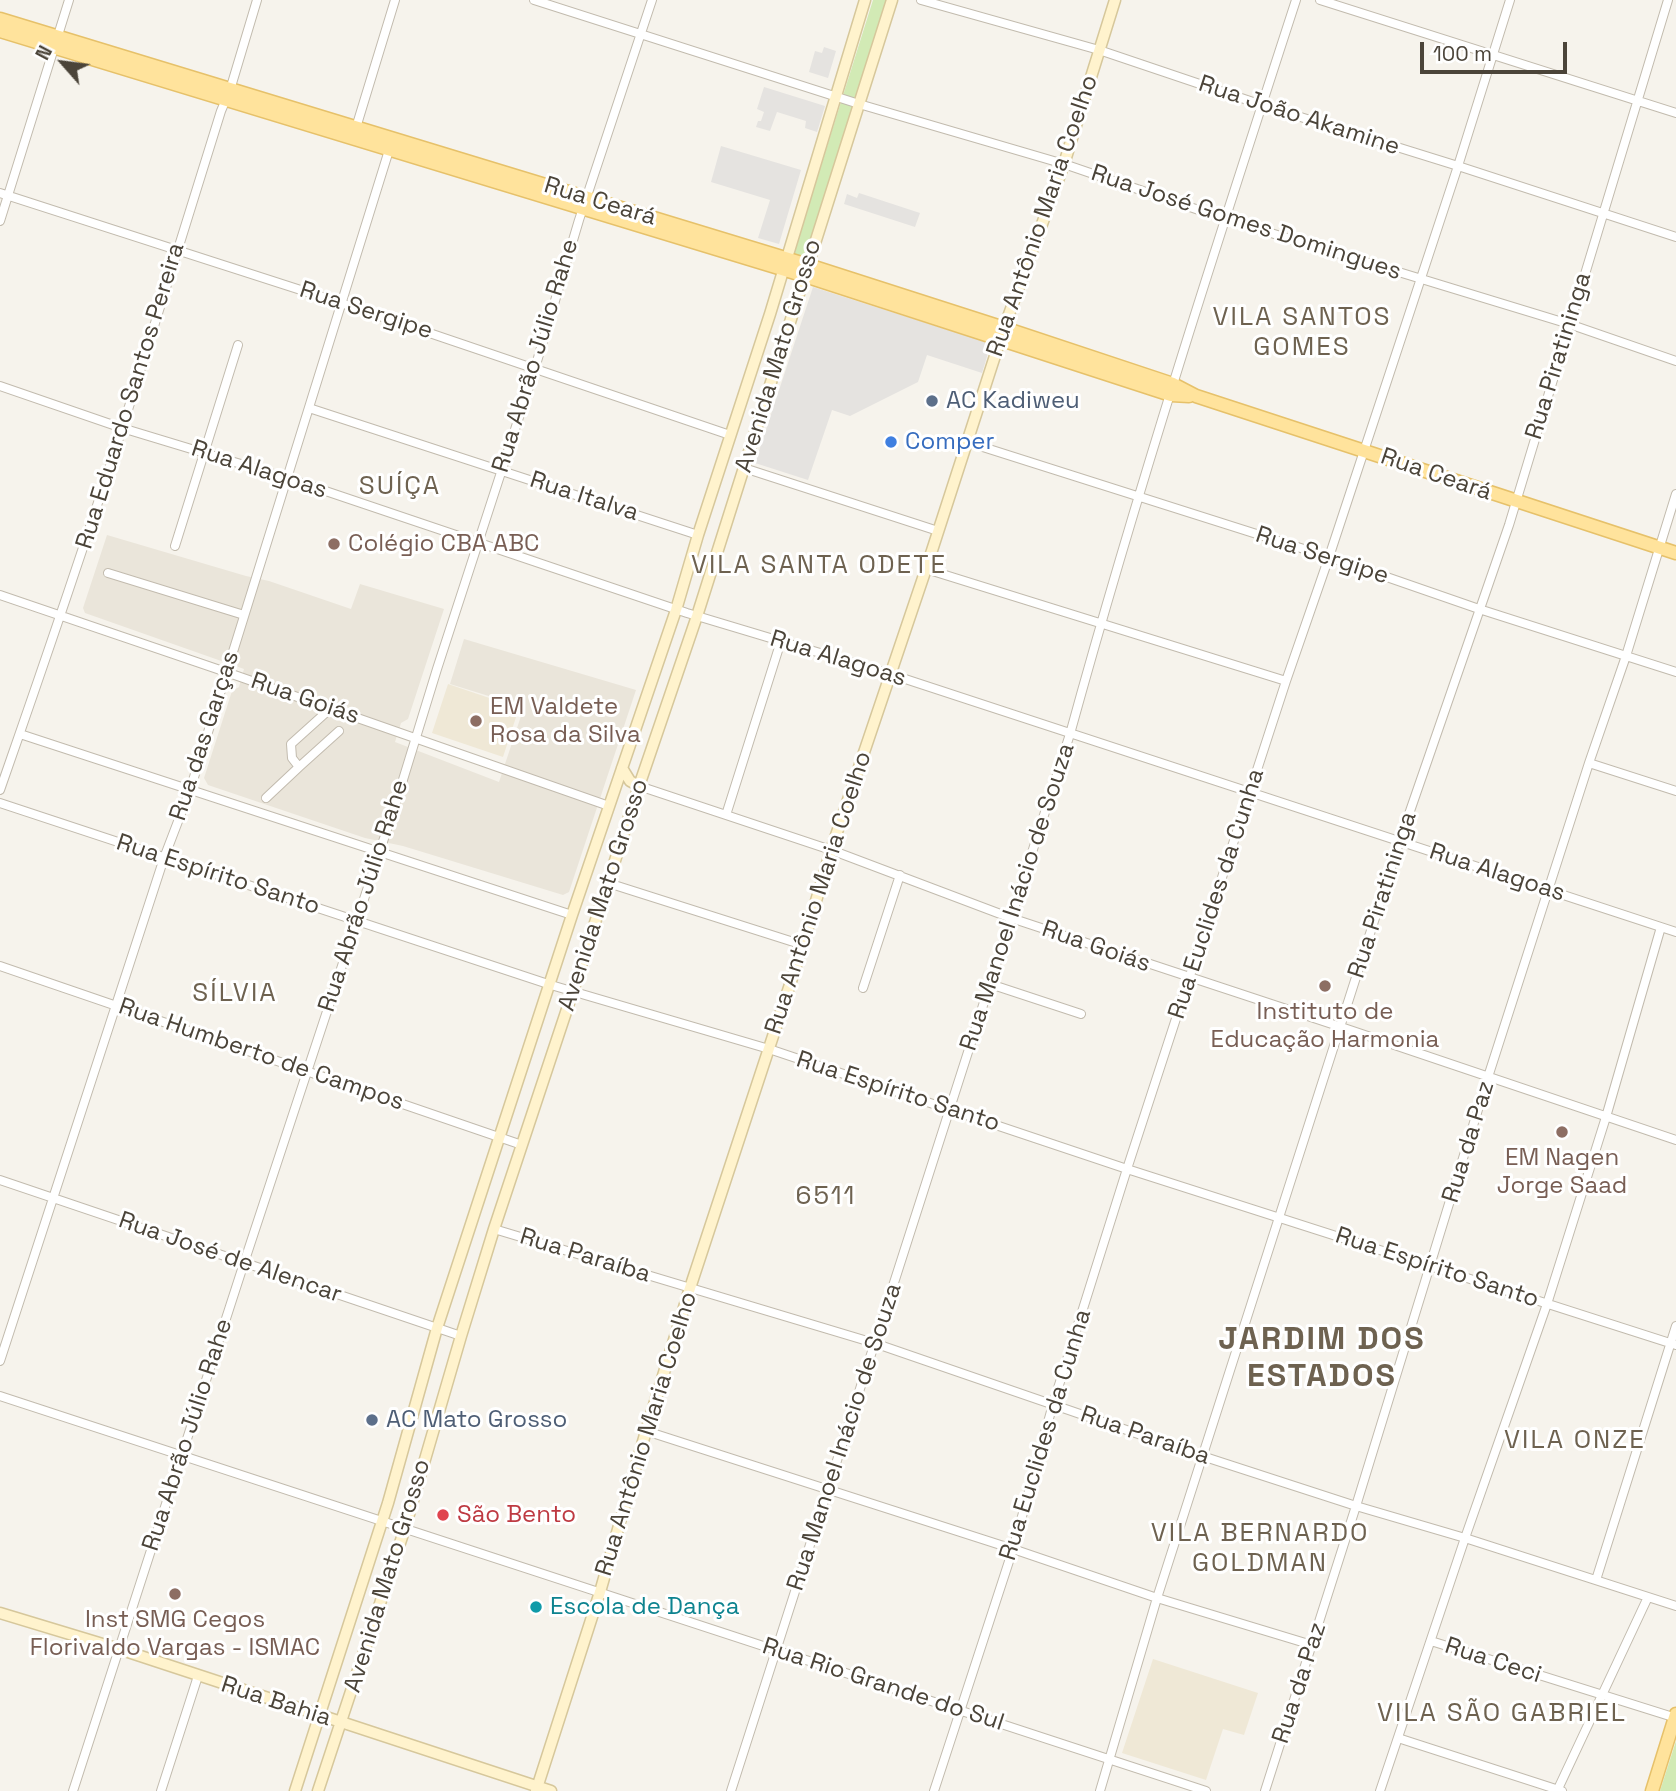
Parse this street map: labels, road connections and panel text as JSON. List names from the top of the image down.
{
  "streets": {
    "main road": [
      "Rua Ceará",
      "Rua Antônio Maria Coelho",
      "Avenida Mato Grosso",
      "Rua Bahia"
    ],
    "street": [
      "Rua João Akamine",
      "Rua José Gomes Domingues",
      "Rua Sergipe",
      "Rua Abrão Júlio Rahe",
      "Rua Piratininga",
      "Rua Eduardo Santos Pereira",
      "Rua Alagoas",
      "Rua Italva",
      "Rua Goiás",
      "Rua das Garças",
      "Rua Espírito Santo",
      "Rua Euclides da Cunha",
      "Rua Manoel Inácio de Souza",
      "Rua Humberto de Campos",
      "Rua da Paz",
      "Rua Paraíba",
      "Rua José de Alencar",
      "Rua Ceci",
      "Rua Rio Grande do Sul"
    ]
  },
  "crossings": [
    ["Rua João Akamine", "Rua Antônio Maria Coelho"],
    ["Rua João Akamine", "Rua Piratininga"],
    ["Rua João Akamine", "Rua Euclides da Cunha"],
    ["Rua João Akamine", "Rua Manoel Inácio de Souza"],
    ["Rua Ceará", "Rua Antônio Maria Coelho"],
    ["Rua Ceará", "Rua Abrão Júlio Rahe"],
    ["Rua Ceará", "Avenida Mato Grosso"],
    ["Rua Ceará", "Rua Piratininga"],
    ["Rua Ceará", "Rua Eduardo Santos Pereira"],
    ["Rua Ceará", "Rua das Garças"],
    ["Rua Ceará", "Rua Euclides da Cunha"],
    ["Rua Ceará", "Rua Manoel Inácio de Souza"],
    ["Rua Ceará", "Rua da Paz"],
    ["Rua Antônio Maria Coelho", "Rua José Gomes Domingues"],
    ["Rua Antônio Maria Coelho", "Rua Sergipe"],
    ["Rua Antônio Maria Coelho", "Rua Alagoas"],
    ["Rua Antônio Maria Coelho", "Rua Goiás"],
    ["Rua Antônio Maria Coelho", "Rua Espírito Santo"],
    ["Rua Antônio Maria Coelho", "Rua Paraíba"],
    ["Rua Antônio Maria Coelho", "Rua Rio Grande do Sul"],
    ["Rua Antônio Maria Coelho", "Rua Bahia"],
    ["Rua José Gomes Domingues", "Rua Abrão Júlio Rahe"],
    ["Rua José Gomes Domingues", "Avenida Mato Grosso"],
    ["Rua José Gomes Domingues", "Rua Piratininga"],
    ["Rua José Gomes Domingues", "Rua Euclides da Cunha"],
    ["Rua José Gomes Domingues", "Rua Manoel Inácio de Souza"],
    ["Rua Sergipe", "Rua Abrão Júlio Rahe"],
    ["Rua Sergipe", "Avenida Mato Grosso"],
    ["Rua Sergipe", "Rua Piratininga"],
    ["Rua Sergipe", "Rua Eduardo Santos Pereira"],
    ["Rua Sergipe", "Rua das Garças"],
    ["Rua Sergipe", "Rua Euclides da Cunha"],
    ["Rua Sergipe", "Rua Manoel Inácio de Souza"],
    ["Rua Sergipe", "Rua da Paz"],
    ["Rua Abrão Júlio Rahe", "Rua Alagoas"],
    ["Rua Abrão Júlio Rahe", "Rua Italva"],
    ["Rua Abrão Júlio Rahe", "Rua Goiás"],
    ["Rua Abrão Júlio Rahe", "Rua Espírito Santo"],
    ["Rua Abrão Júlio Rahe", "Rua Humberto de Campos"],
    ["Rua Abrão Júlio Rahe", "Rua José de Alencar"],
    ["Rua Abrão Júlio Rahe", "Rua Rio Grande do Sul"],
    ["Rua Abrão Júlio Rahe", "Rua Bahia"],
    ["Avenida Mato Grosso", "Rua Alagoas"],
    ["Avenida Mato Grosso", "Rua Italva"],
    ["Avenida Mato Grosso", "Rua Goiás"],
    ["Avenida Mato Grosso", "Rua Espírito Santo"],
    ["Avenida Mato Grosso", "Rua Humberto de Campos"],
    ["Avenida Mato Grosso", "Rua Paraíba"],
    ["Avenida Mato Grosso", "Rua José de Alencar"],
    ["Avenida Mato Grosso", "Rua Rio Grande do Sul"],
    ["Avenida Mato Grosso", "Rua Bahia"],
    ["Rua Piratininga", "Rua Alagoas"],
    ["Rua Piratininga", "Rua Goiás"],
    ["Rua Piratininga", "Rua Espírito Santo"],
    ["Rua Piratininga", "Rua Paraíba"],
    ["Rua Piratininga", "Rua Rio Grande do Sul"],
    ["Rua Eduardo Santos Pereira", "Rua Alagoas"],
    ["Rua Eduardo Santos Pereira", "Rua Goiás"],
    ["Rua Alagoas", "Rua das Garças"],
    ["Rua Alagoas", "Rua Euclides da Cunha"],
    ["Rua Alagoas", "Rua Manoel Inácio de Souza"],
    ["Rua Alagoas", "Rua da Paz"],
    ["Rua Italva", "Rua das Garças"],
    ["Rua Goiás", "Rua das Garças"],
    ["Rua Goiás", "Rua Euclides da Cunha"],
    ["Rua Goiás", "Rua Manoel Inácio de Souza"],
    ["Rua Goiás", "Rua da Paz"],
    ["Rua das Garças", "Rua Espírito Santo"],
    ["Rua das Garças", "Rua Humberto de Campos"],
    ["Rua das Garças", "Rua José de Alencar"],
    ["Rua Espírito Santo", "Rua Euclides da Cunha"],
    ["Rua Espírito Santo", "Rua Manoel Inácio de Souza"],
    ["Rua Espírito Santo", "Rua da Paz"],
    ["Rua Euclides da Cunha", "Rua Paraíba"],
    ["Rua Euclides da Cunha", "Rua Rio Grande do Sul"],
    ["Rua Manoel Inácio de Souza", "Rua Paraíba"],
    ["Rua Manoel Inácio de Souza", "Rua Rio Grande do Sul"],
    ["Rua da Paz", "Rua Paraíba"]
  ],
  "districts": [
    "VILA SANTOS GOMES",
    "SUÍÇA",
    "VILA SANTA ODETE",
    "SÍLVIA",
    "6511",
    "JARDIM DOS ESTADOS",
    "VILA ONZE",
    "VILA BERNARDO GOLDMAN",
    "VILA SÃO GABRIEL"
  ],
  "places": [
    "AC Kadiweu",
    "Comper",
    "Colégio CBA ABC",
    "EM Valdete Rosa da Silva",
    "Instituto de Educação Harmonia",
    "EM Nagen Jorge Saad",
    "AC Mato Grosso",
    "São Bento",
    "Inst SMG Cegos Florivaldo Vargas - ISMAC",
    "Escola de Dança"
  ],
  "scale_bar": "100 m",
  "north": "top left"
}
